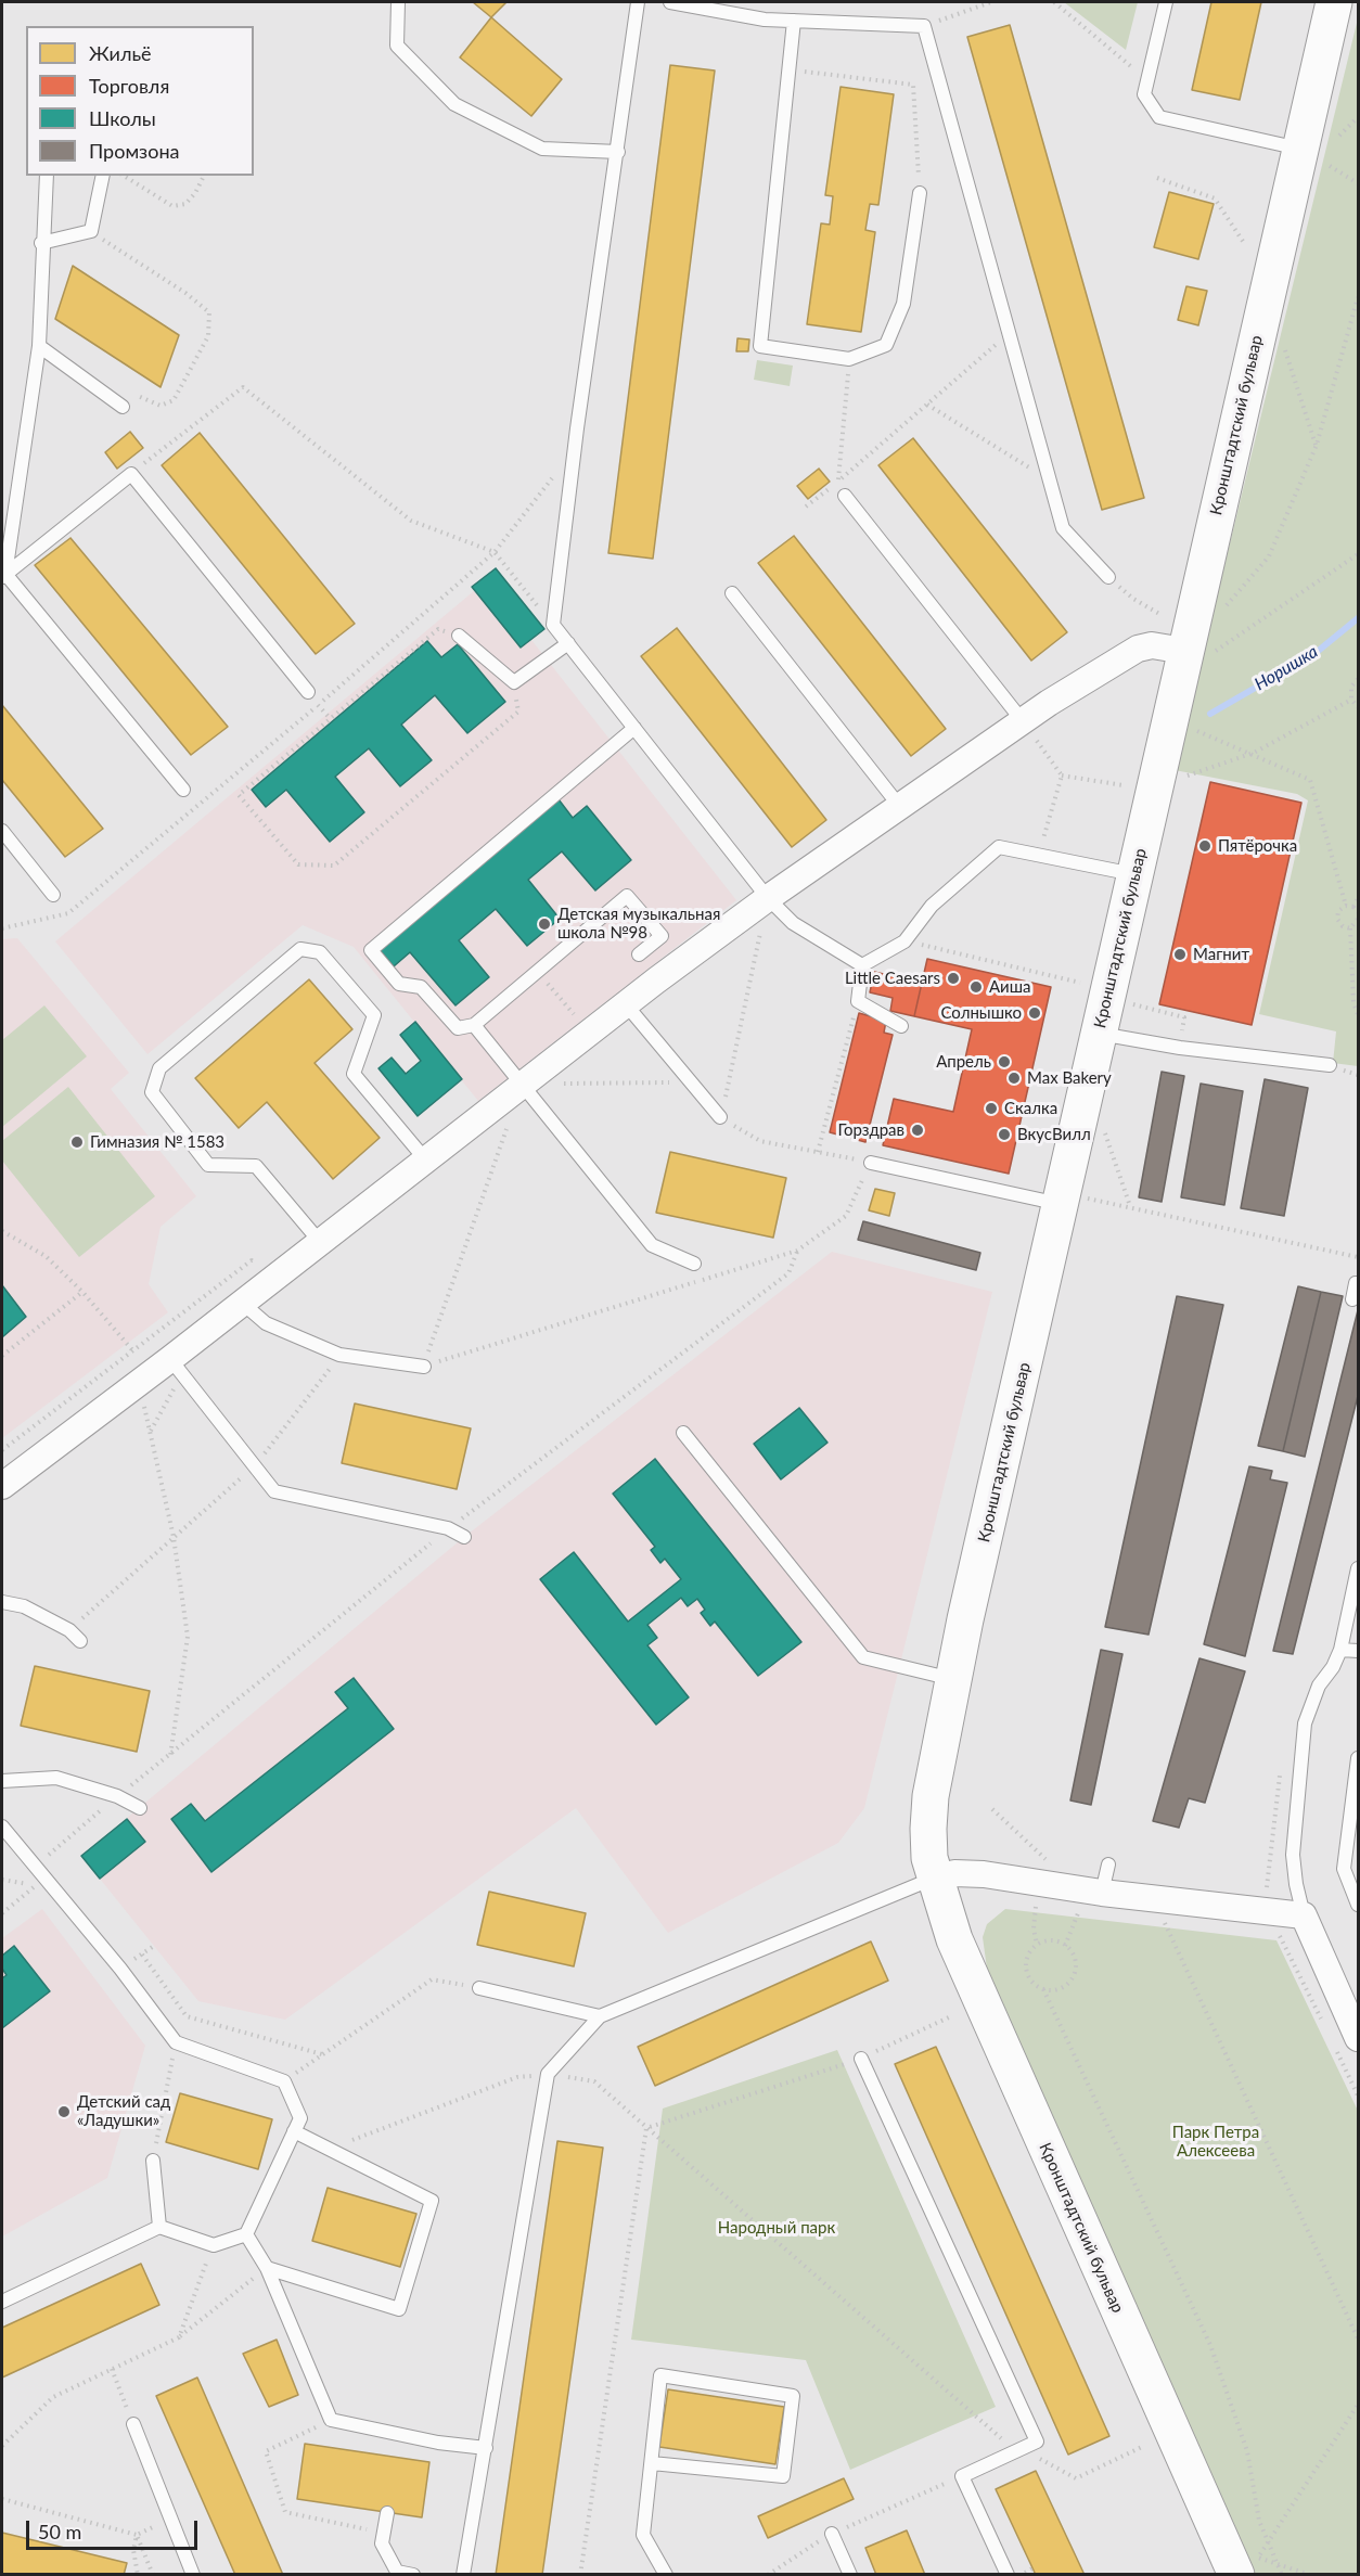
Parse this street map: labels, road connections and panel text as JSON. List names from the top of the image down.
{
  "streets": {
    "main road": ["Кронштадтский бульвар"]
  },
  "water": ["Норишка"],
  "parks": ["Парк Петра Алексеева", "Народный парк"],
  "places": [
    "Пятёрочка",
    "Детская музыкальная школа №98",
    "Магнит",
    "Little Caesars",
    "Аиша",
    "Солнышко",
    "Апрель",
    "Max Bakery",
    "Скалка",
    "Горздрав",
    "ВкусВилл",
    "Гимназия № 1583",
    "Детский сад «Ладушки»"
  ],
  "legend": [
    "Жильё",
    "Торговля",
    "Школы",
    "Промзона"
  ],
  "scale_bar": "50 m"
}
